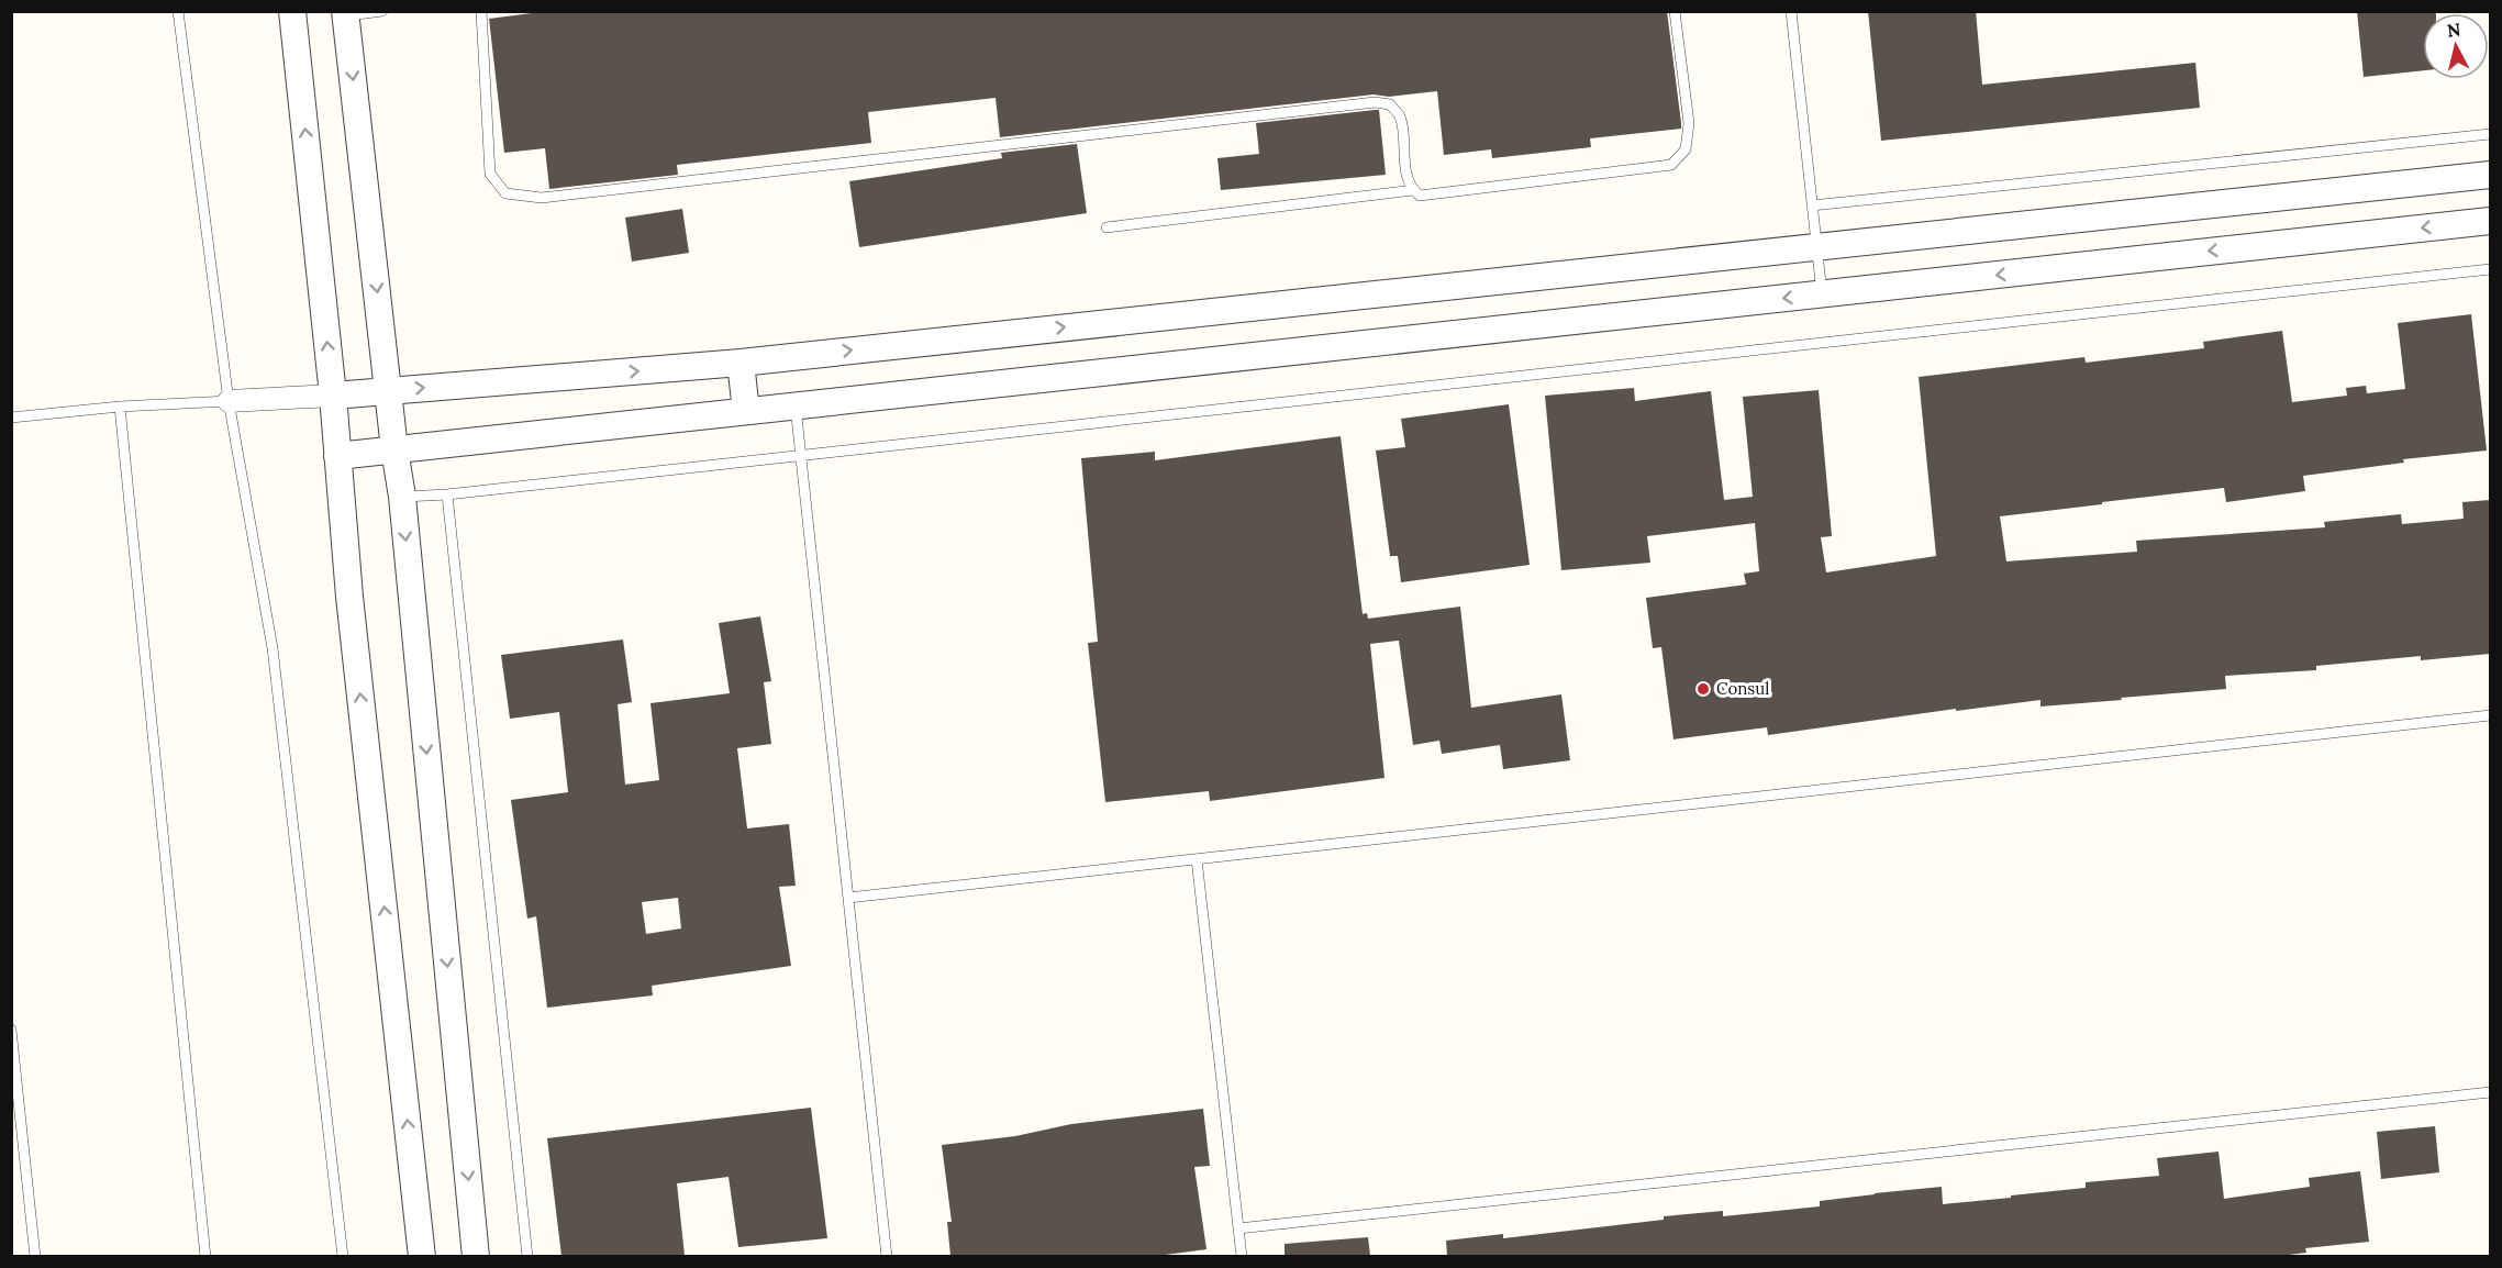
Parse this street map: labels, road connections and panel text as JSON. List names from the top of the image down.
{
  "places": ["Consul"],
  "north": "top"
}
